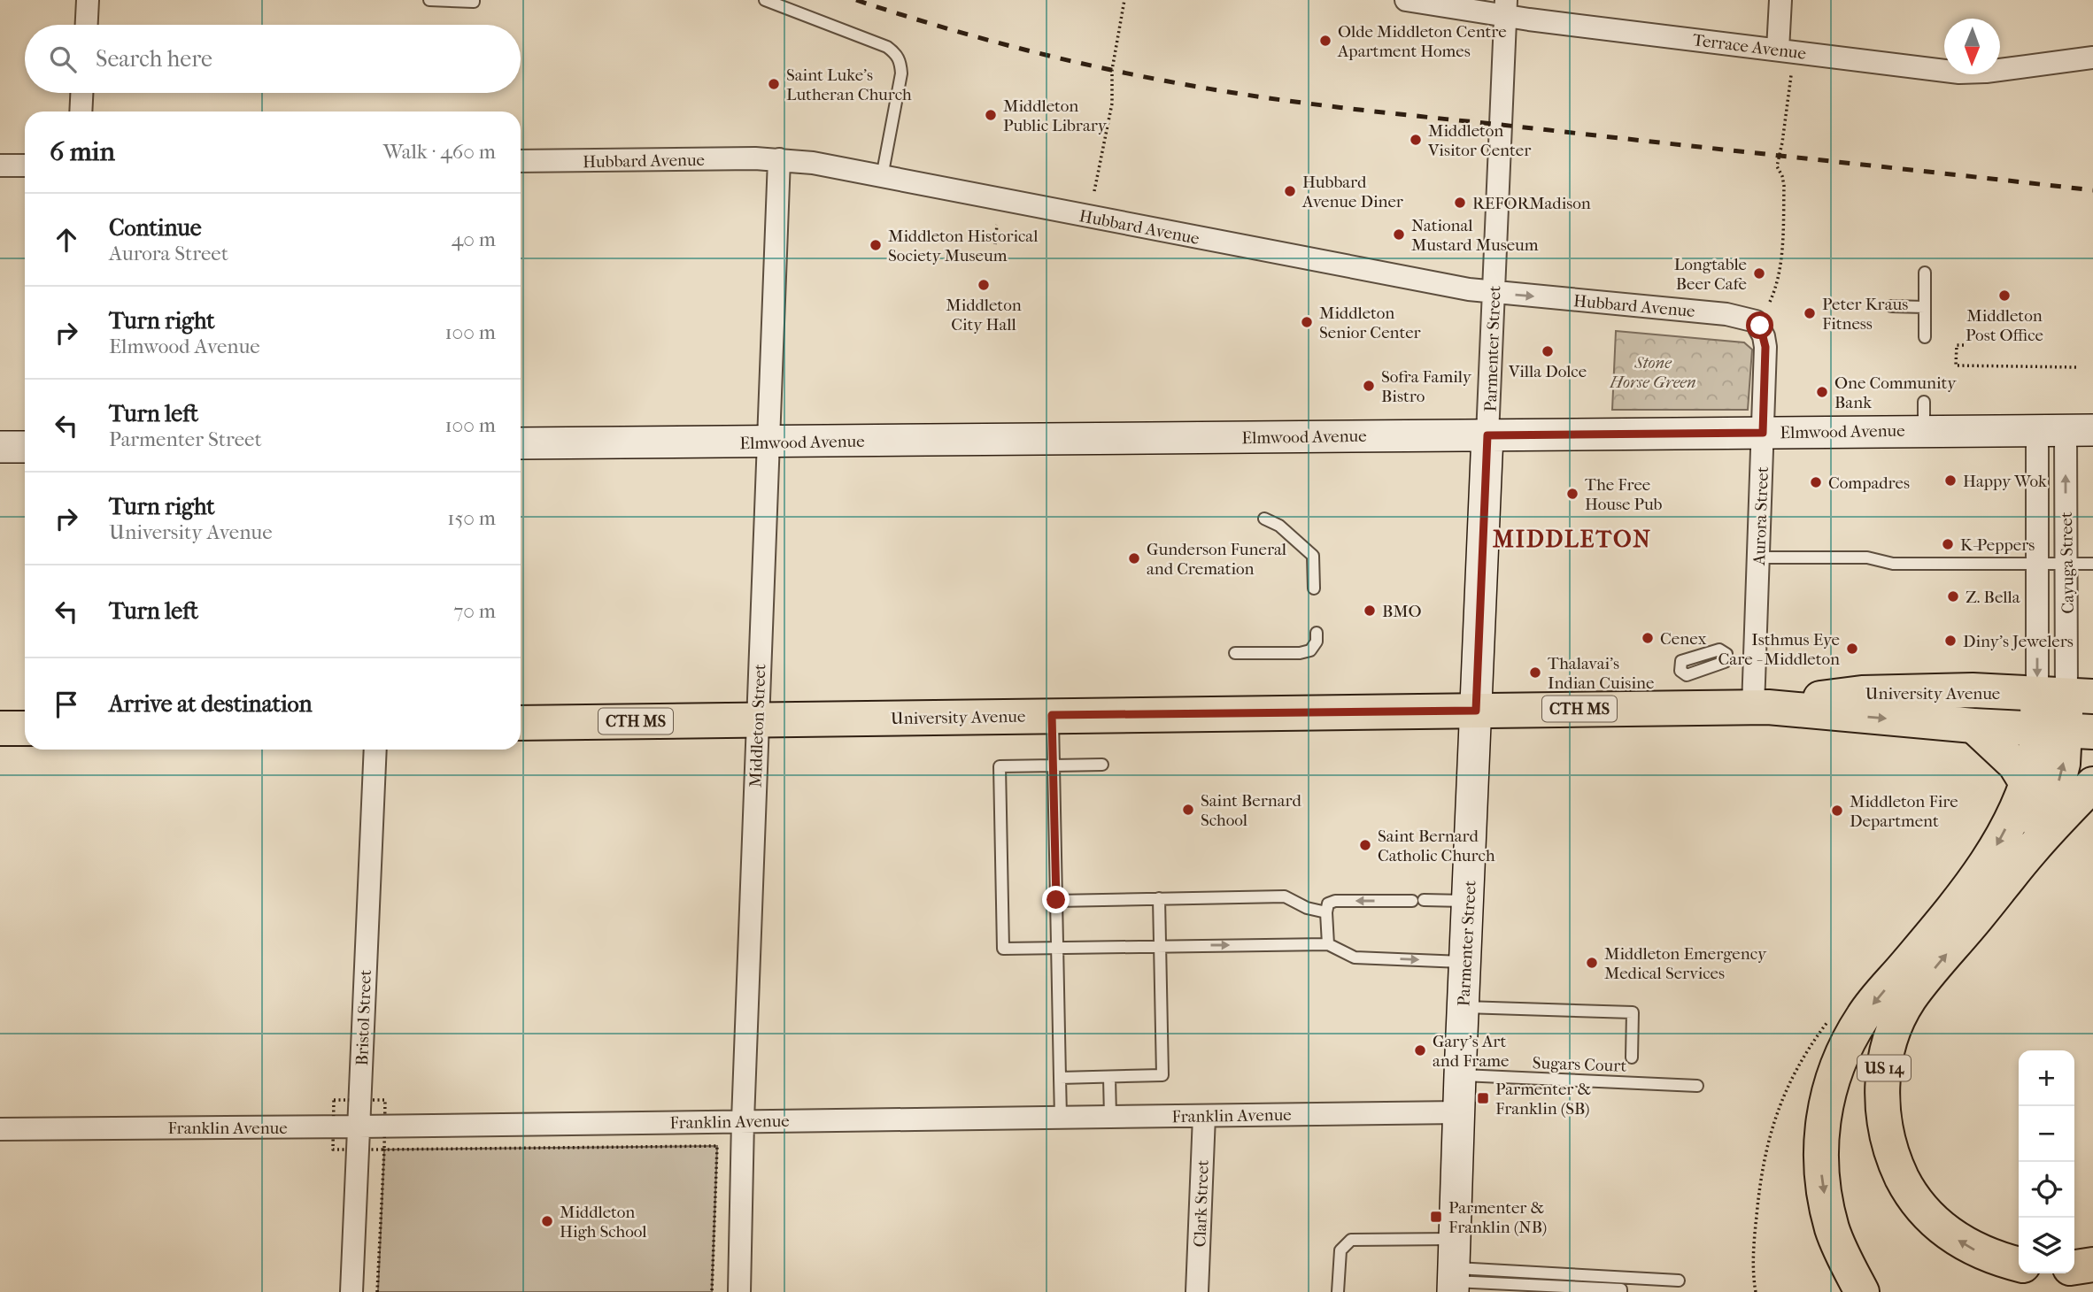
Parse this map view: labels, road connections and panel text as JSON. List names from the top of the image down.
{
  "streets": {
    "main road": ["University Avenue", "CTH MS", "US 14"],
    "street": [
      "Terrace Avenue",
      "Hubbard Avenue",
      "Parmenter Street",
      "Elmwood Avenue",
      "Aurora Street",
      "Cayuga Street",
      "Middleton Street",
      "Bristol Street",
      "Franklin Avenue",
      "Clark Street"
    ],
    "lane": ["Sugars Court"]
  },
  "crossings": [
    ["Terrace Avenue", "Parmenter Street"],
    ["Hubbard Avenue", "Parmenter Street"],
    ["Hubbard Avenue", "Aurora Street"],
    ["Hubbard Avenue", "Middleton Street"],
    ["Parmenter Street", "Elmwood Avenue"],
    ["Parmenter Street", "University Avenue"],
    ["Parmenter Street", "Sugars Court"],
    ["Parmenter Street", "Franklin Avenue"],
    ["Elmwood Avenue", "Aurora Street"],
    ["Elmwood Avenue", "Cayuga Street"],
    ["Elmwood Avenue", "Middleton Street"],
    ["Aurora Street", "University Avenue"],
    ["Cayuga Street", "University Avenue"],
    ["University Avenue", "Middleton Street"],
    ["Middleton Street", "Franklin Avenue"],
    ["Bristol Street", "Franklin Avenue"],
    ["Franklin Avenue", "Clark Street"]
  ],
  "districts": ["MIDDLETON"],
  "parks": ["Stone Horse Green"],
  "places": {
    "other": [
      "Olde Middleton Centre Apartment Homes",
      "Saint Luke's Lutheran Church",
      "Middleton Public Library",
      "Middleton Visitor Center",
      "Hubbard Avenue Diner",
      "REFORMadison",
      "National Mustard Museum",
      "Middleton Historical Society Museum",
      "Longtable Beer Cafe",
      "Middleton City Hall",
      "Middleton Post Office",
      "Peter Kraus Fitness",
      "Middleton Senior Center",
      "Villa Dolce",
      "Sofra Family Bistro",
      "One Community Bank",
      "Happy Wok",
      "Compadres",
      "The Free House Pub",
      "K-Peppers",
      "Gunderson Funeral and Cremation",
      "Z. Bella",
      "BMO",
      "Cenex",
      "Diny's Jewelers",
      "Isthmus Eye Care - Middleton",
      "Thalavai's Indian Cuisine",
      "Saint Bernard School",
      "Middleton Fire Department",
      "Saint Bernard Catholic Church",
      "Middleton Emergency Medical Services",
      "Gary's Art and Frame",
      "Middleton High School"
    ],
    "transit": ["Parmenter & Franklin (SB)", "Parmenter & Franklin (NB)"]
  },
  "north": "bottom",
  "page": {
    "search": "Search here",
    "heading": ["6 min", "Walk · 460 m"],
    "list": [
      ["Continue", "Aurora Street", "40 m"],
      ["Turn right", "Elmwood Avenue", "100 m"],
      ["Turn left", "Parmenter Street", "100 m"],
      ["Turn right", "University Avenue", "150 m"],
      ["Turn left", "70 m"],
      "Arrive at destination"
    ],
    "map_buttons": ["+", "−"]
  }
}
